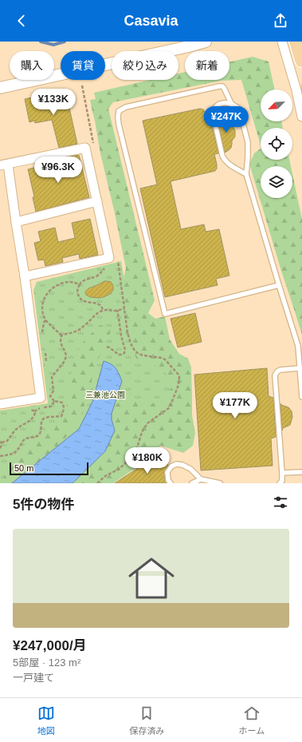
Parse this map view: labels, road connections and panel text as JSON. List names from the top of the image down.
{
  "parks": ["三兼池公園"],
  "scale_bar": "50 m",
  "north": "bottom left",
  "page": {
    "header": "Casavia",
    "chip": [
      "購入",
      "賃貸",
      "絞り込み",
      "新着"
    ],
    "price": [
      "¥133K",
      "¥247K",
      "¥96.3K",
      "¥177K",
      "¥180K"
    ],
    "scale": "50 m",
    "heading": "5件の物件",
    "list": [
      {
        "name": "¥247,000/月",
        "note": "5部屋 · 123 m² · 一戸建て"
      }
    ],
    "tabs": ["地図", "保存済み", "ホーム"]
  }
}
